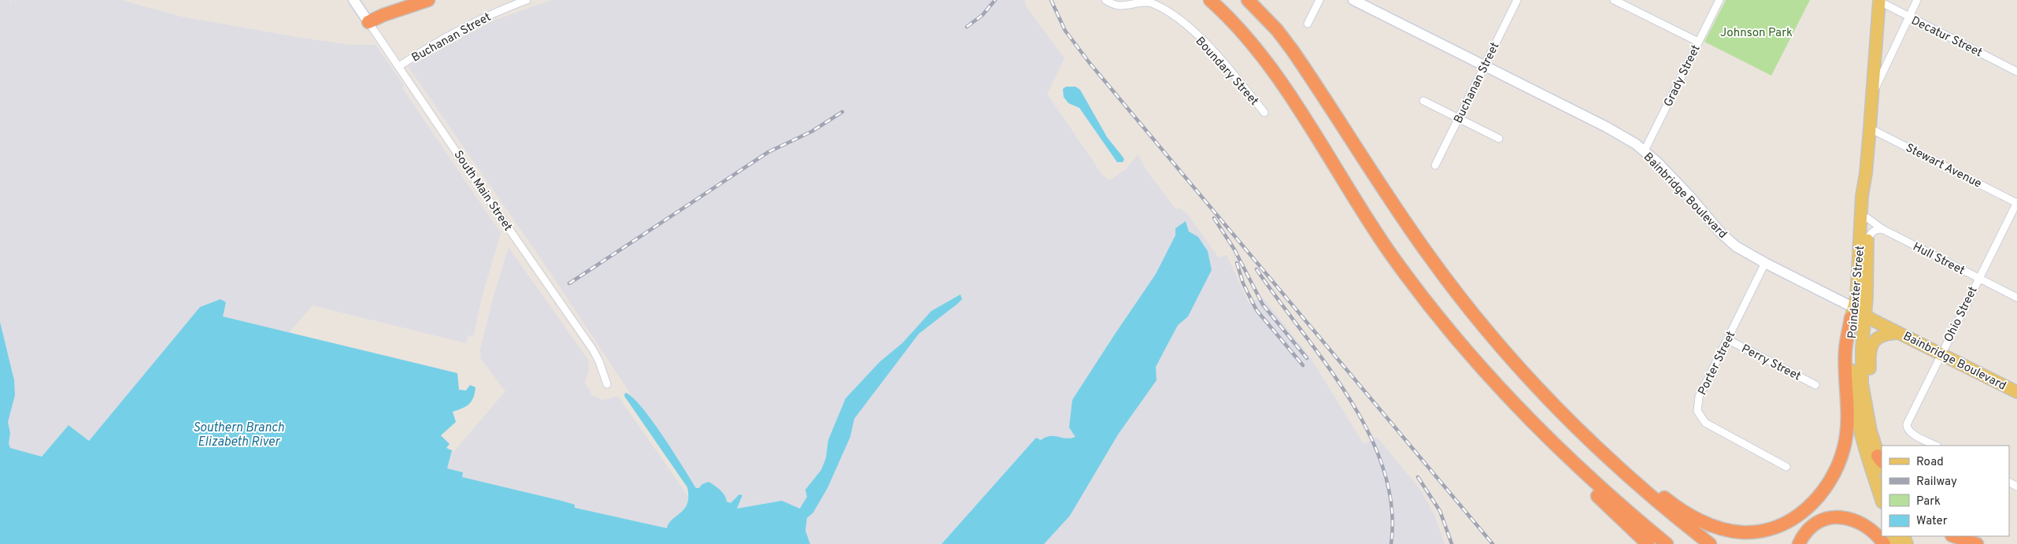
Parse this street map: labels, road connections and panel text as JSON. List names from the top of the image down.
{
  "streets": {
    "main road": ["Bainbridge Boulevard", "Poindexter Street"],
    "street": [
      "Decatur Street",
      "Buchanan Street",
      "Boundary Street",
      "Grady Street",
      "Stewart Avenue",
      "South Main Street",
      "Hull Street",
      "Ohio Street",
      "Perry Street",
      "Porter Street"
    ]
  },
  "crossings": [
    ["Decatur Street", "Poindexter Street"],
    ["Buchanan Street", "South Main Street"],
    ["Buchanan Street", "Bainbridge Boulevard"],
    ["Grady Street", "Bainbridge Boulevard"],
    ["Stewart Avenue", "Poindexter Street"],
    ["Stewart Avenue", "Ohio Street"],
    ["Bainbridge Boulevard", "Poindexter Street"],
    ["Bainbridge Boulevard", "Ohio Street"],
    ["Bainbridge Boulevard", "Porter Street"],
    ["Hull Street", "Poindexter Street"],
    ["Hull Street", "Ohio Street"],
    ["Perry Street", "Porter Street"]
  ],
  "water": ["Southern Branch Elizabeth River"],
  "parks": ["Johnson Park"],
  "legend": [
    "Road",
    "Railway",
    "Park",
    "Water"
  ]
}
